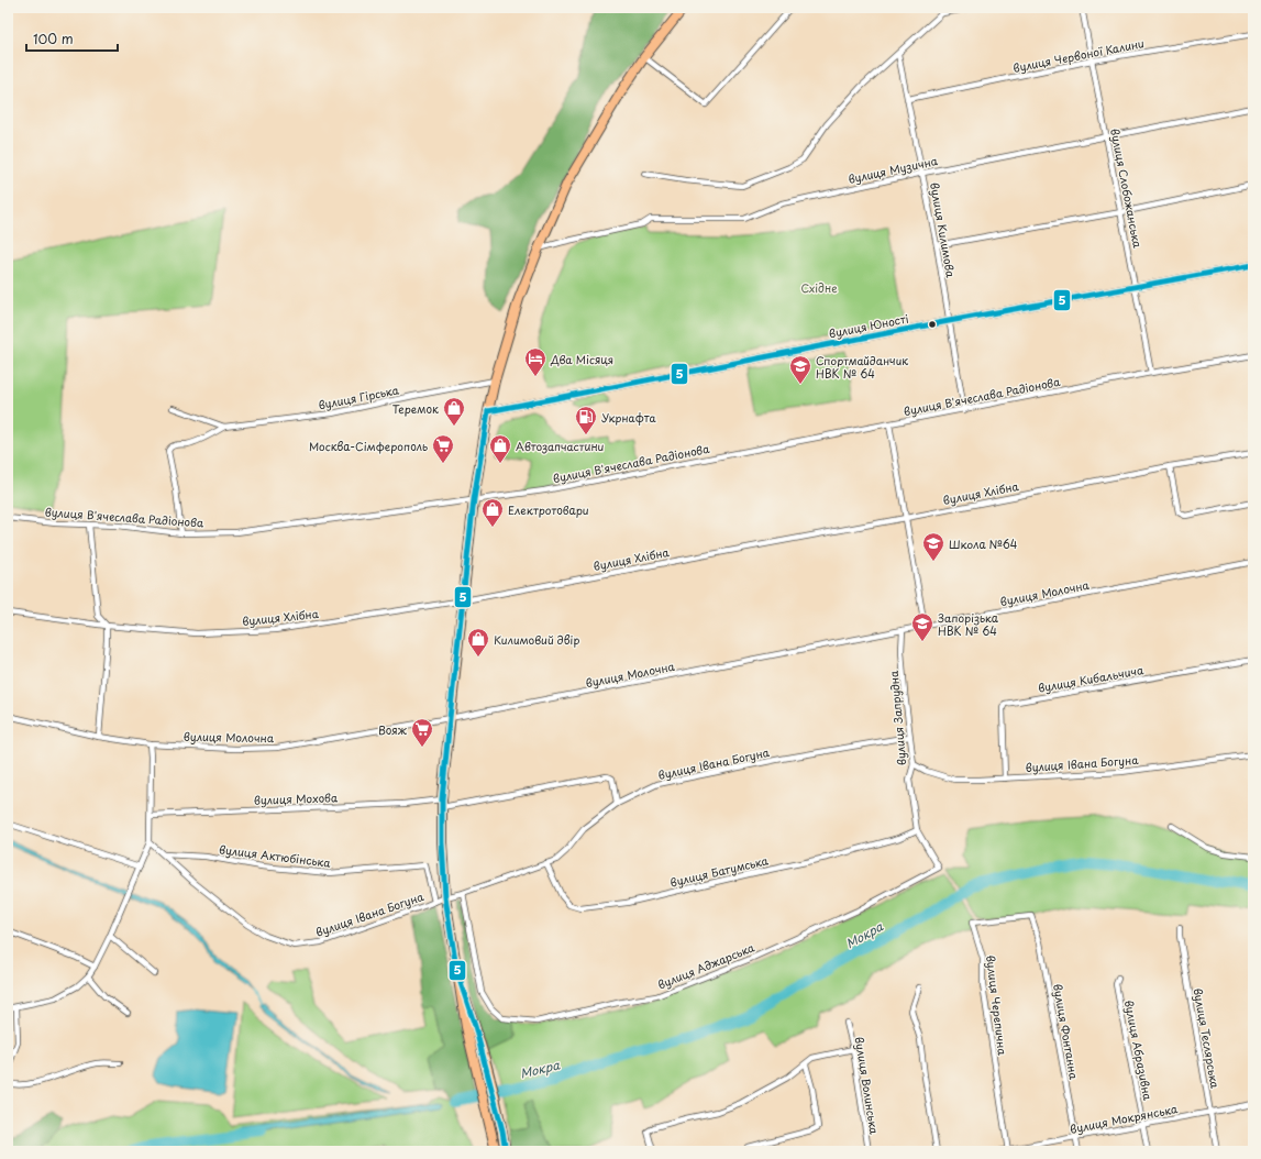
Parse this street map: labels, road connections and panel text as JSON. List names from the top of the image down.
{
  "streets": {
    "street": [
      "вулиця Червоної Калини",
      "вулиця Музична",
      "вулиця Слобожанська",
      "вулиця Килимова",
      "вулиця Юності",
      "вулиця В'ячеслава Радіонова",
      "вулиця Гірська",
      "вулиця Хлібна",
      "вулиця Молочна",
      "вулиця Кибальчича",
      "вулиця Запрудна",
      "вулиця Івана Богуна",
      "вулиця Мохова",
      "вулиця Актюбінська",
      "вулиця Батумська",
      "вулиця Аджарська",
      "вулиця Черепична",
      "вулиця Фонтанна",
      "вулиця Теслярська",
      "вулиця Абразивна",
      "вулиця Волинська",
      "вулиця Мокрянська"
    ]
  },
  "crossings": [
    ["вулиця Червоної Калини", "вулиця Слобожанська"],
    ["вулиця Червоної Калини", "вулиця Килимова"],
    ["вулиця Музична", "вулиця Слобожанська"],
    ["вулиця Музична", "вулиця Килимова"],
    ["вулиця Слобожанська", "вулиця Юності"],
    ["вулиця Слобожанська", "вулиця В'ячеслава Радіонова"],
    ["вулиця Килимова", "вулиця Юності"],
    ["вулиця Килимова", "вулиця В'ячеслава Радіонова"],
    ["вулиця В'ячеслава Радіонова", "вулиця Гірська"],
    ["вулиця Молочна", "вулиця Запрудна"],
    ["вулиця Кибальчича", "вулиця Івана Богуна"],
    ["вулиця Запрудна", "вулиця Івана Богуна"],
    ["вулиця Запрудна", "вулиця Батумська"],
    ["вулиця Запрудна", "вулиця Аджарська"],
    ["вулиця Івана Богуна", "вулиця Мохова"],
    ["вулиця Івана Богуна", "вулиця Актюбінська"],
    ["вулиця Івана Богуна", "вулиця Батумська"],
    ["вулиця Івана Богуна", "вулиця Аджарська"],
    ["вулиця Батумська", "вулиця Аджарська"],
    ["вулиця Черепична", "вулиця Фонтанна"],
    ["вулиця Черепична", "вулиця Мокрянська"],
    ["вулиця Фонтанна", "вулиця Мокрянська"],
    ["вулиця Теслярська", "вулиця Мокрянська"],
    ["вулиця Абразивна", "вулиця Мокрянська"]
  ],
  "water": ["Мокра"],
  "parks": ["Східне"],
  "places": {
    "hotel": ["Два Місяця"],
    "school or university": ["Спортмайданчик НВК № 64", "Школа №64", "Запорізька НВК № 64"],
    "shop": [
      "Теремок",
      "Автозапчастини",
      "Електротовари",
      "Килимовий двір"
    ],
    "fuel station": ["Укрнафта"],
    "supermarket": ["Москва-Сімферополь", "Вояж"]
  },
  "lines": ["transit line 5"],
  "scale_bar": "100 m"
}
